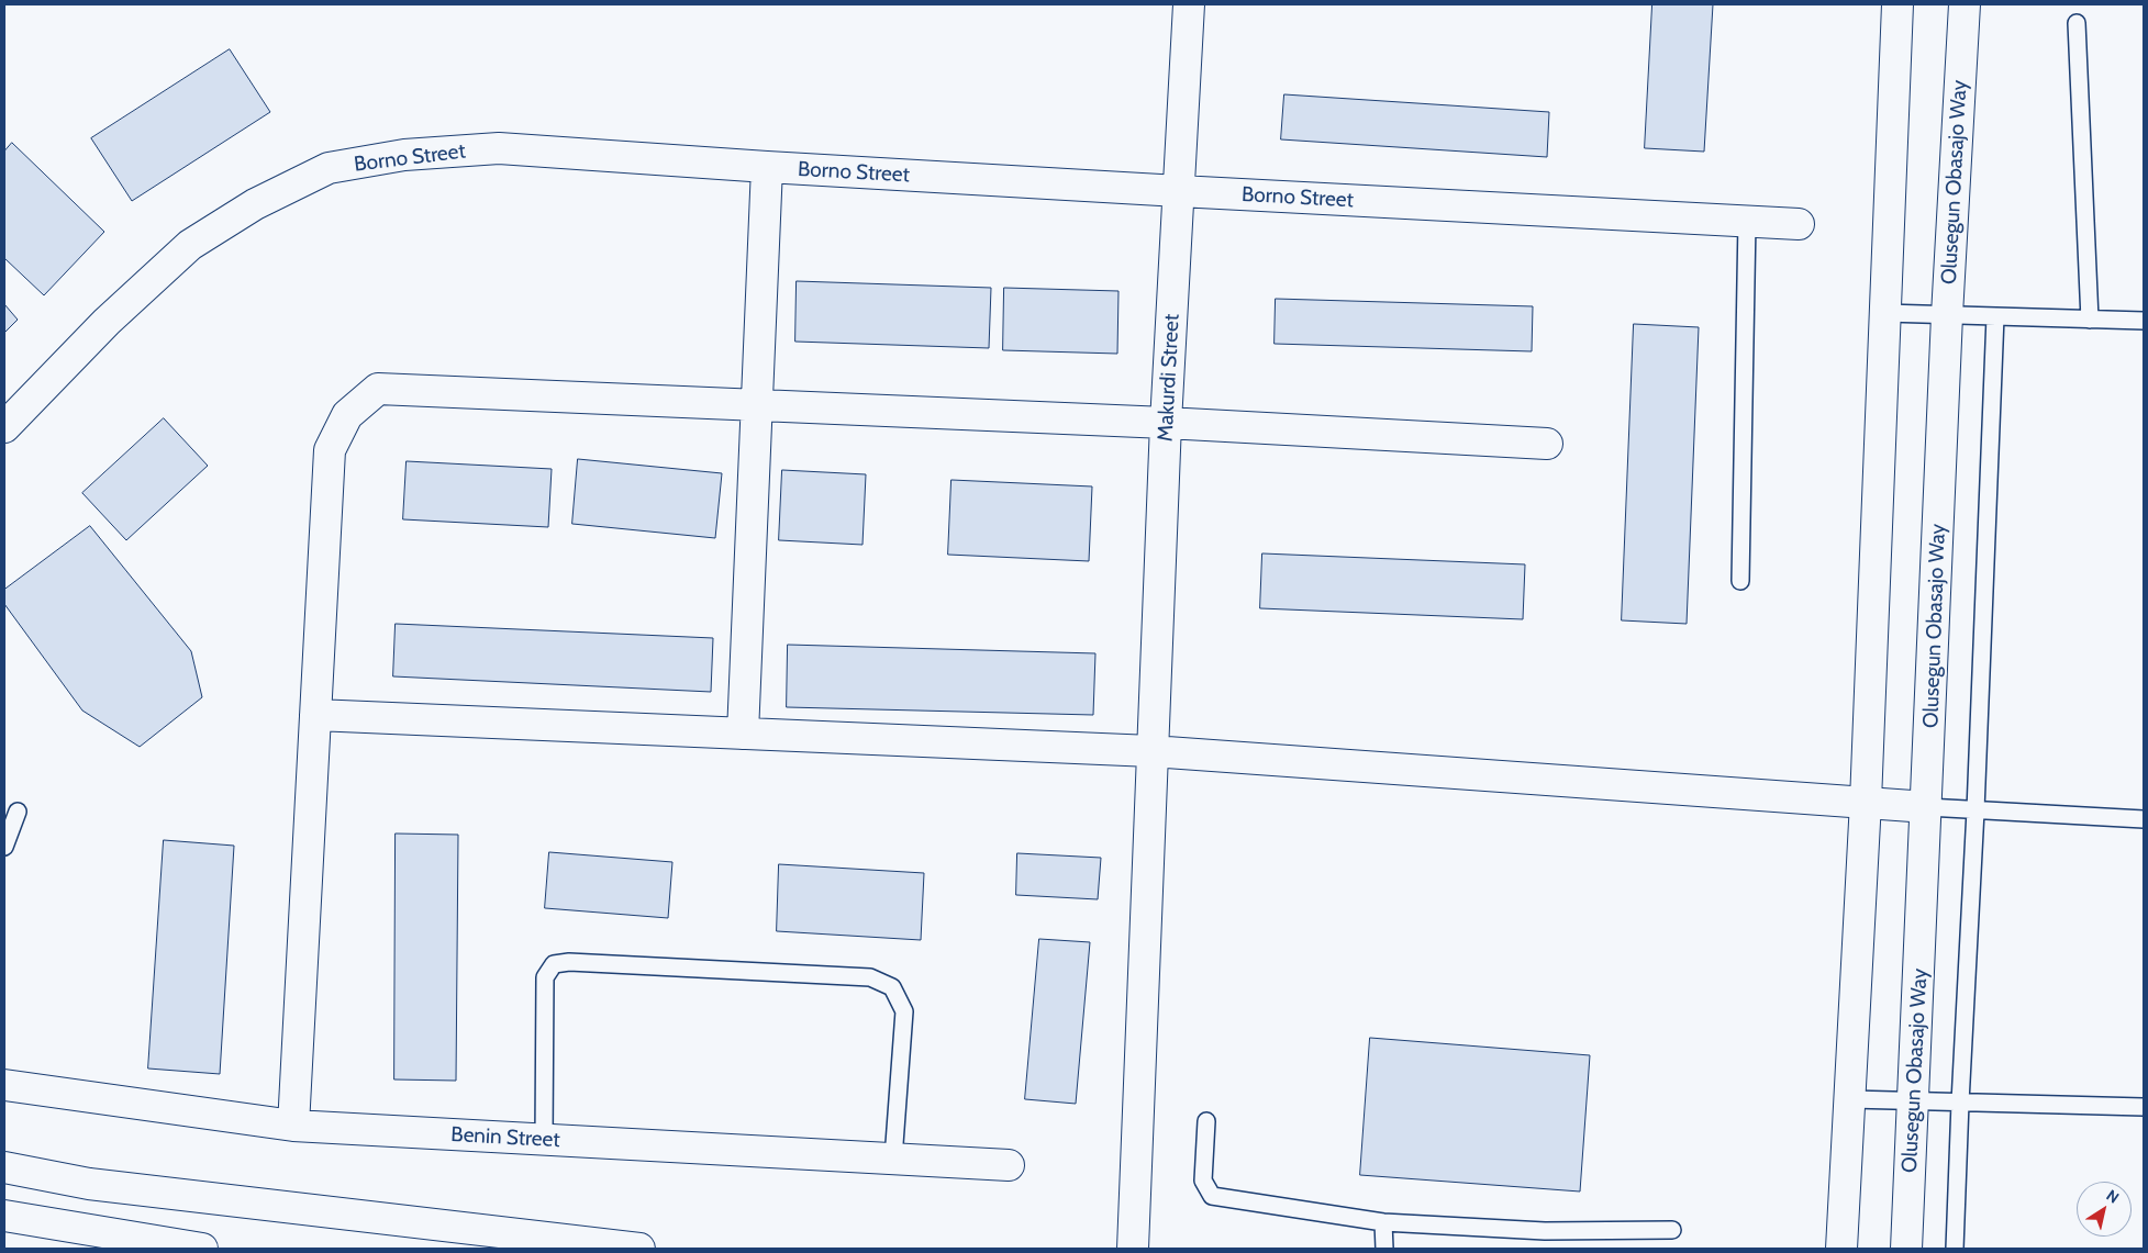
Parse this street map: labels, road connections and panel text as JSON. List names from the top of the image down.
{
  "streets": {
    "street": [
      "Borno Street",
      "Olusegun Obasajo Way",
      "Makurdi Street",
      "Benin Street"
    ]
  },
  "crossings": [
    ["Borno Street", "Makurdi Street"]
  ],
  "north": "top right"
}
